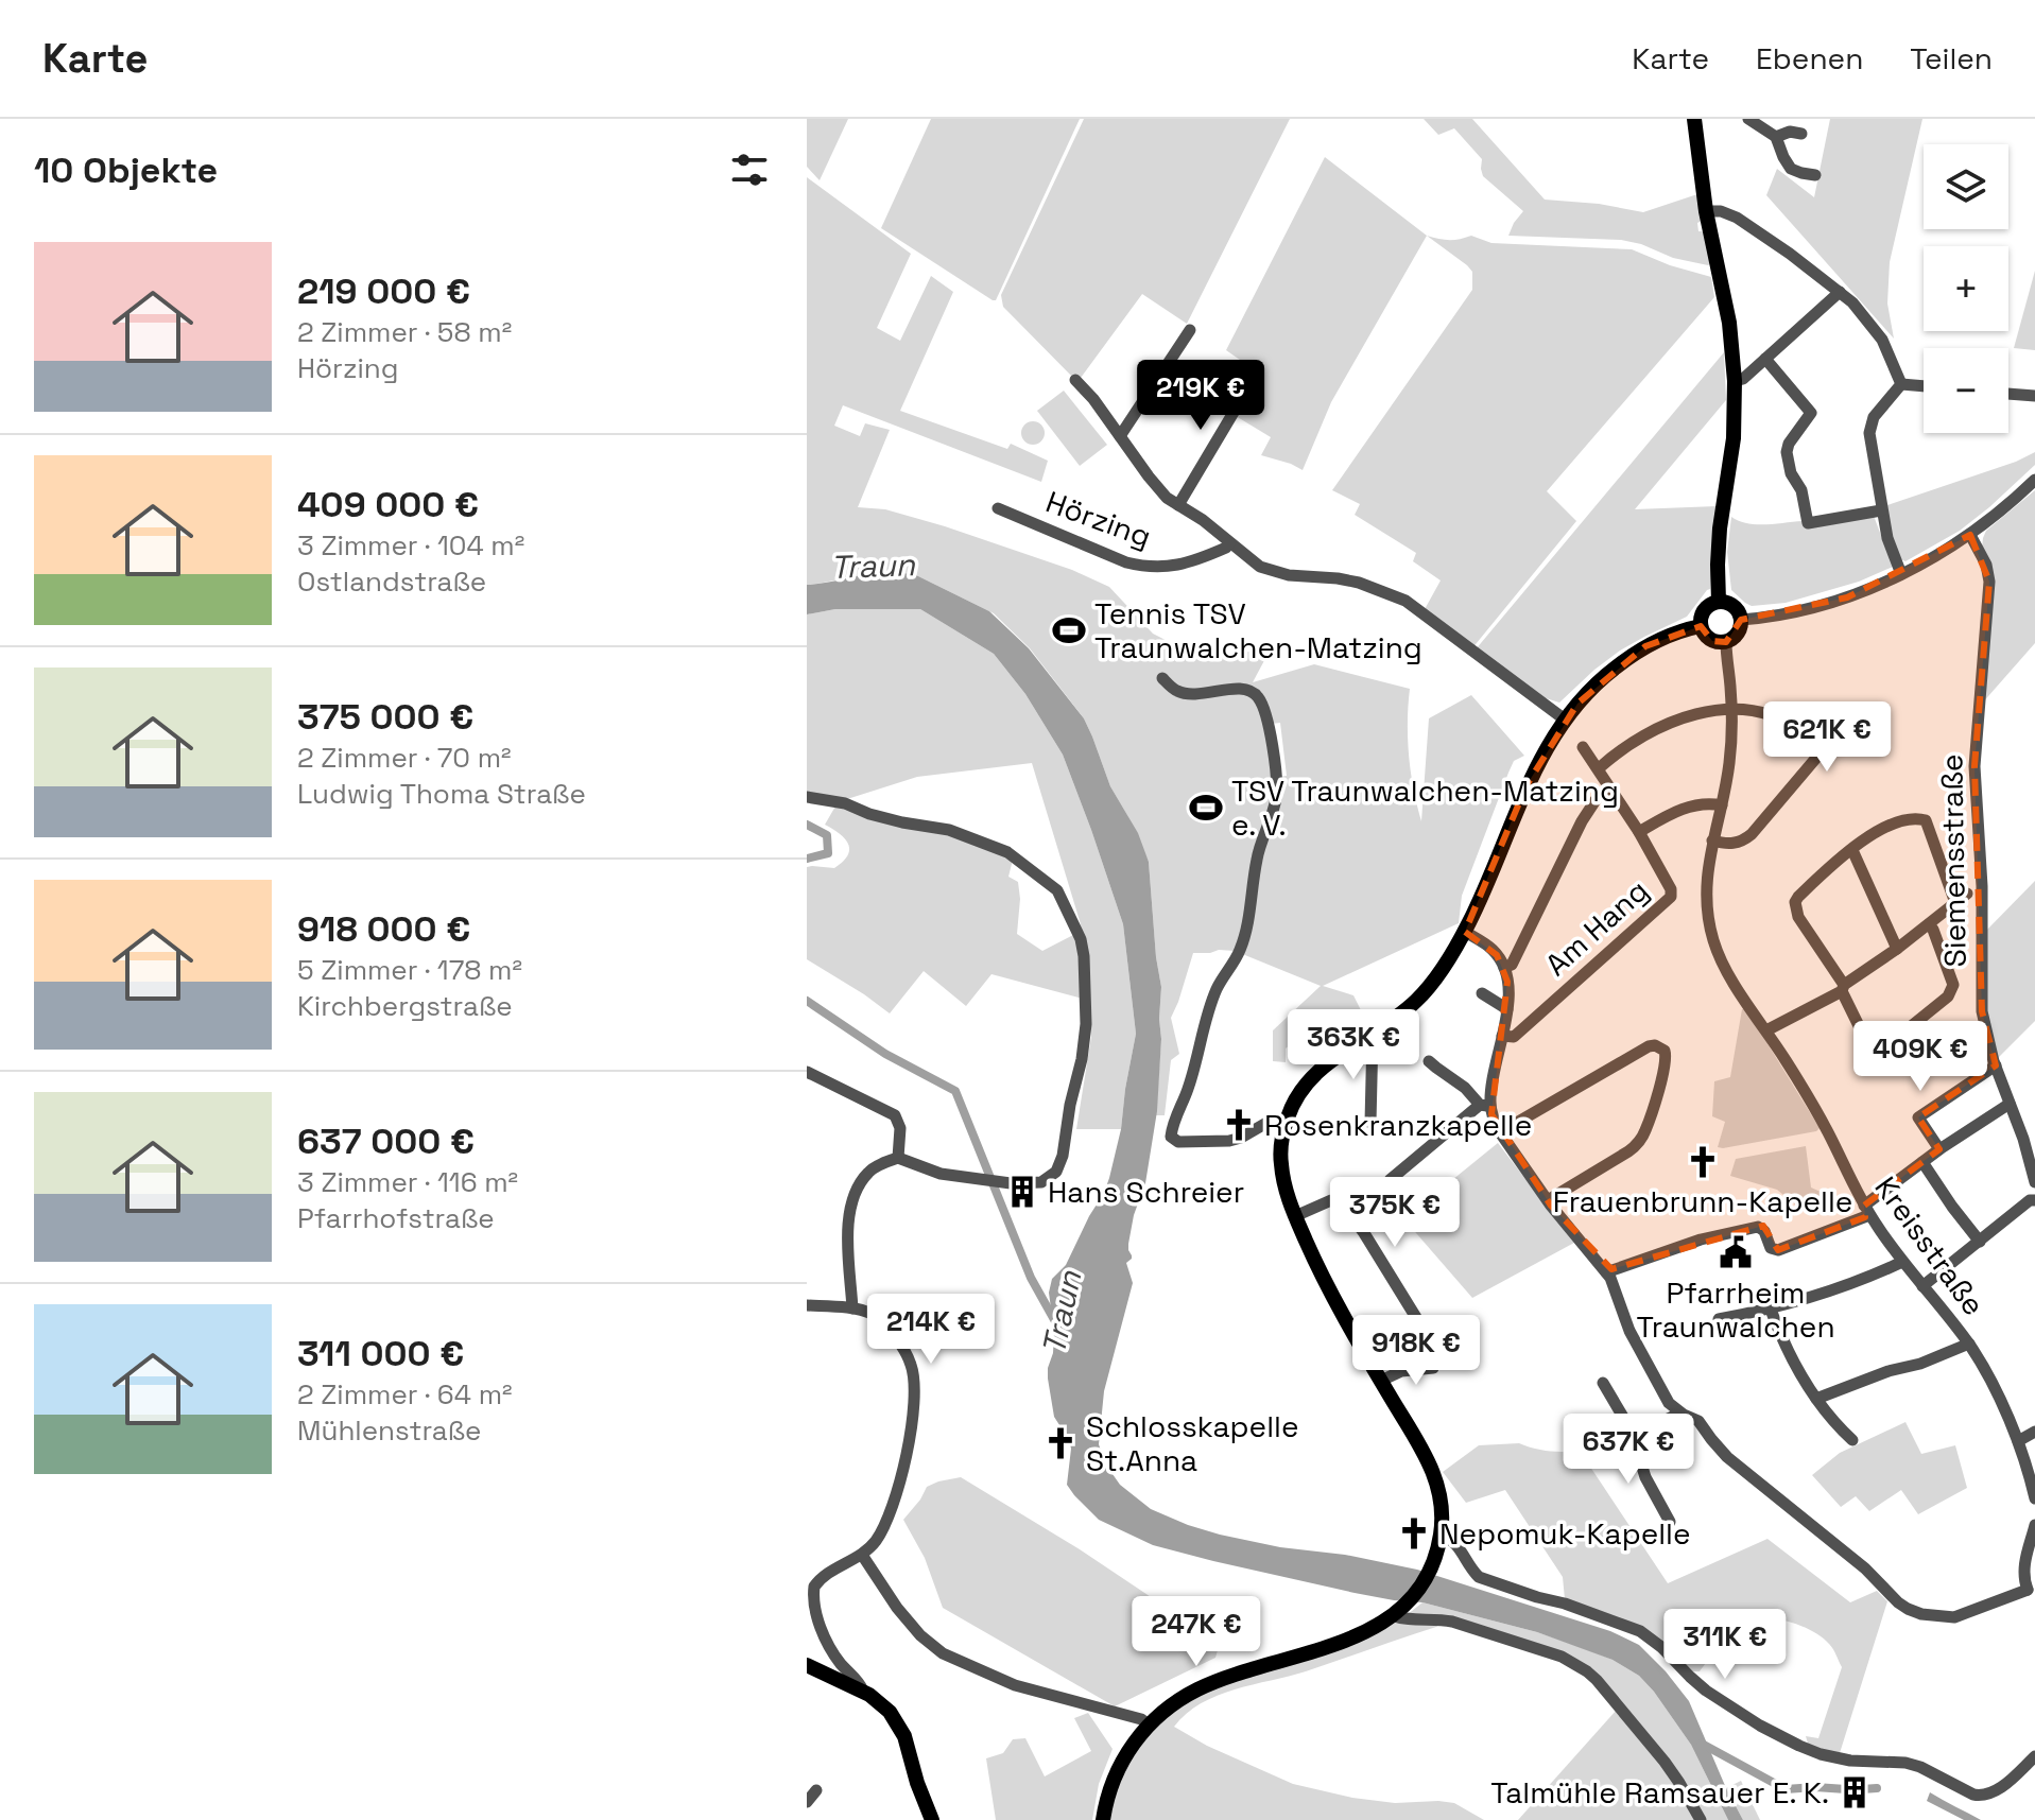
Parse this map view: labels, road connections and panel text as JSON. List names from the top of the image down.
{
  "streets": {
    "street": [
      "Hörzing",
      "Siemensstraße",
      "Am Hang",
      "Kreisstraße"
    ]
  },
  "water": ["Traun"],
  "places": {
    "sports": ["Tennis TSV Traunwalchen-Matzing", "TSV Traunwalchen-Matzing e. V."],
    "church": [
      "Rosenkranzkapelle",
      "Frauenbrunn-Kapelle",
      "Schlosskapelle St.Anna",
      "Nepomuk-Kapelle"
    ],
    "building": ["Hans Schreier", "Talmühle Ramsauer E. K."],
    "public building": ["Pfarrheim Traunwalchen"]
  },
  "page": {
    "header": "Karte",
    "nav": ["Karte", "Ebenen", "Teilen"],
    "heading": "10 Objekte",
    "map_buttons": ["+", "−"],
    "list": [
      {
        "name": "219 000 €",
        "note": "2 Zimmer · 58 m² · Hörzing"
      },
      {
        "name": "409 000 €",
        "note": "3 Zimmer · 104 m² · Ostlandstraße"
      },
      {
        "name": "375 000 €",
        "note": "2 Zimmer · 70 m² · Ludwig Thoma Straße"
      },
      {
        "name": "918 000 €",
        "note": "5 Zimmer · 178 m² · Kirchbergstraße"
      },
      {
        "name": "637 000 €",
        "note": "3 Zimmer · 116 m² · Pfarrhofstraße"
      },
      {
        "name": "311 000 €",
        "note": "2 Zimmer · 64 m² · Mühlenstraße"
      }
    ],
    "price": [
      "219K €",
      "621K €",
      "363K €",
      "409K €",
      "375K €",
      "214K €",
      "918K €",
      "637K €",
      "247K €",
      "311K €"
    ]
  }
}
